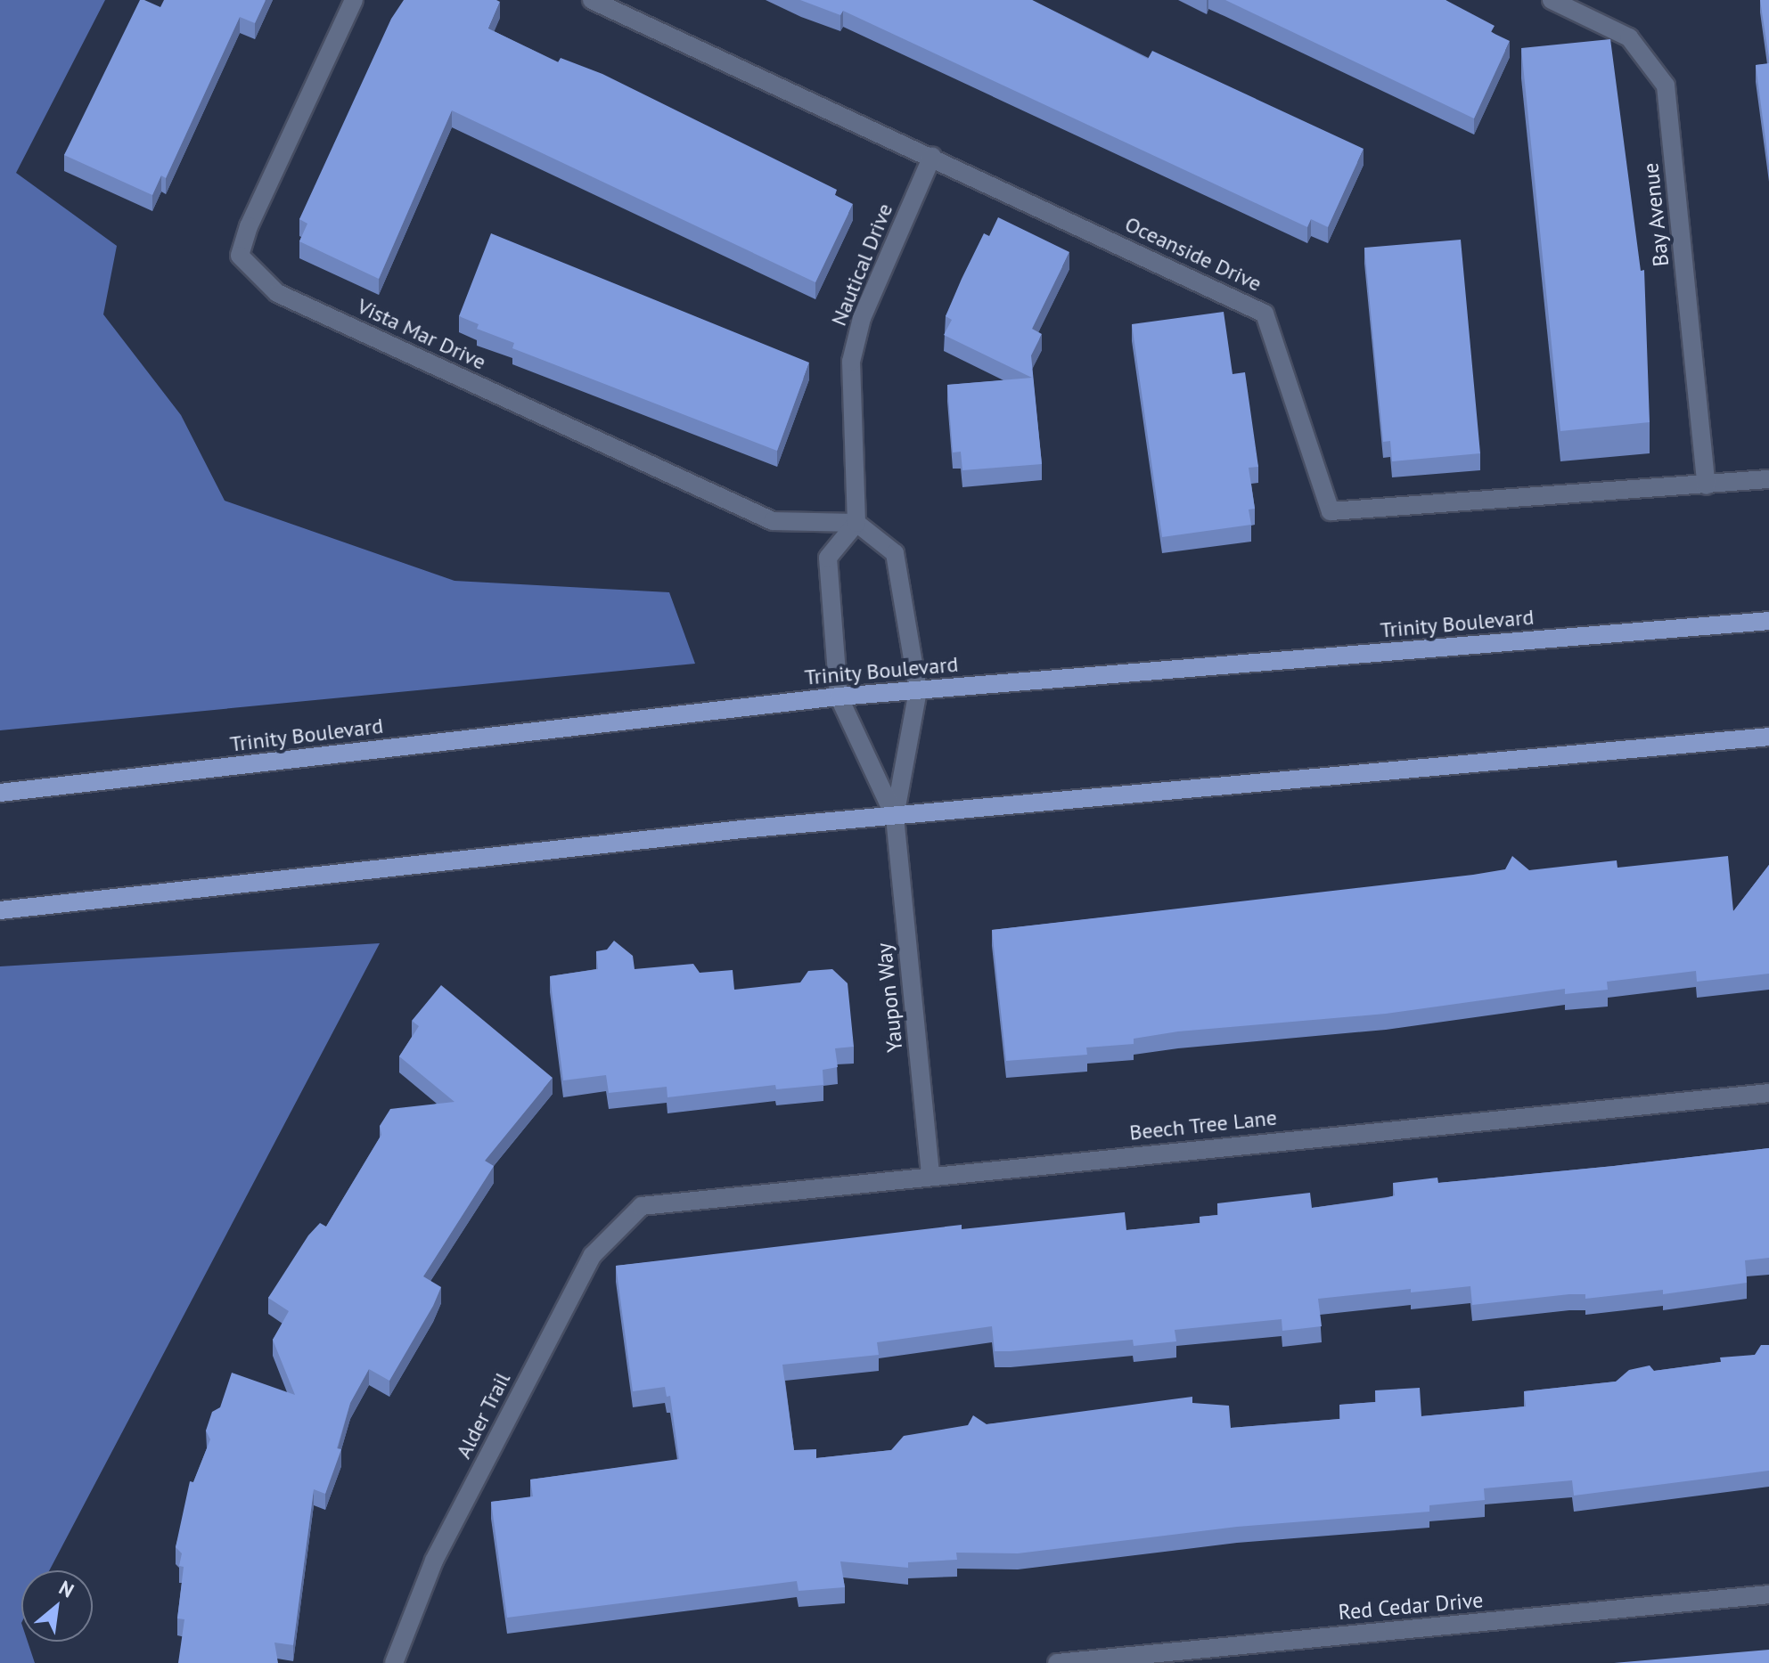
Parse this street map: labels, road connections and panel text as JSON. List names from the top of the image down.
{
  "streets": {
    "main road": ["Trinity Boulevard"],
    "street": [
      "Bay Avenue",
      "Oceanside Drive",
      "Nautical Drive",
      "Vista Mar Drive",
      "Yaupon Way",
      "Beech Tree Lane",
      "Alder Trail",
      "Red Cedar Drive"
    ]
  },
  "crossings": [
    ["Bay Avenue", "Oceanside Drive"],
    ["Oceanside Drive", "Nautical Drive"],
    ["Nautical Drive", "Vista Mar Drive"],
    ["Yaupon Way", "Beech Tree Lane"],
    ["Beech Tree Lane", "Alder Trail"]
  ],
  "north": "top right"
}
